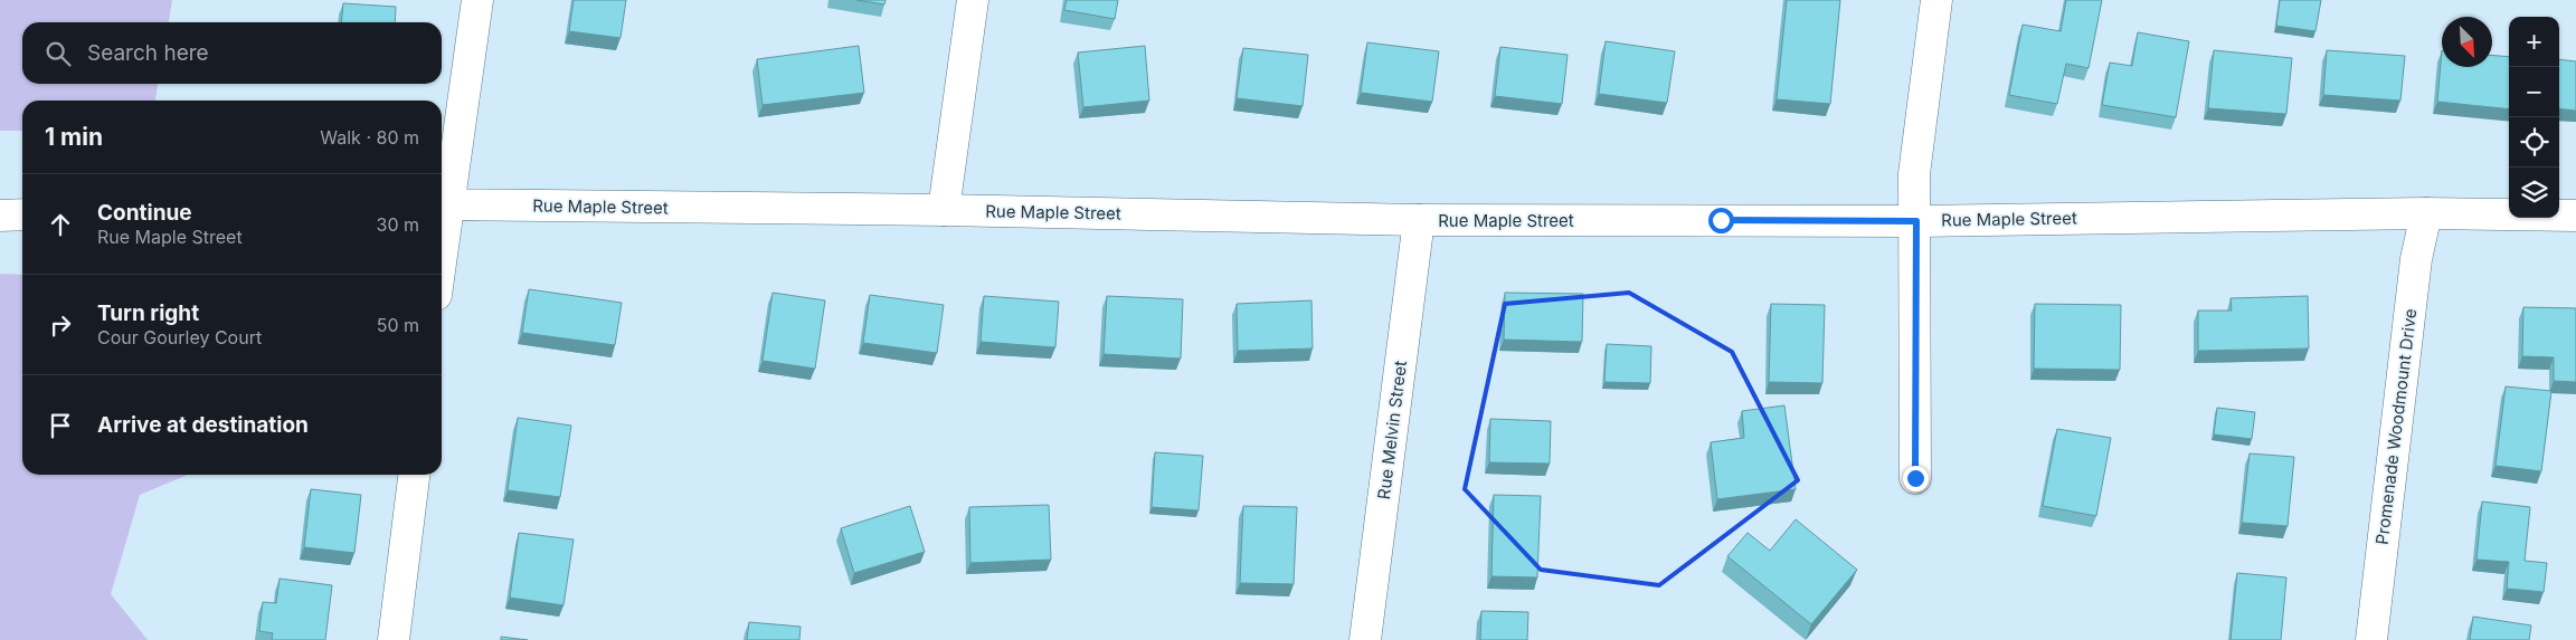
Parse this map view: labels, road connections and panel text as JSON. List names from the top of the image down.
{
  "streets": {
    "street": ["Rue Maple Street", "Promenade Woodmount Drive", "Rue Melvin Street"]
  },
  "crossings": [
    ["Rue Maple Street", "Promenade Woodmount Drive"],
    ["Rue Maple Street", "Rue Melvin Street"]
  ],
  "north": "bottom right",
  "page": {
    "map_buttons": ["+", "−"],
    "search": "Search here",
    "heading": ["1 min", "Walk · 80 m"],
    "list": [
      ["Continue", "Rue Maple Street", "30 m"],
      ["Turn right", "Cour Gourley Court", "50 m"],
      "Arrive at destination"
    ]
  }
}
